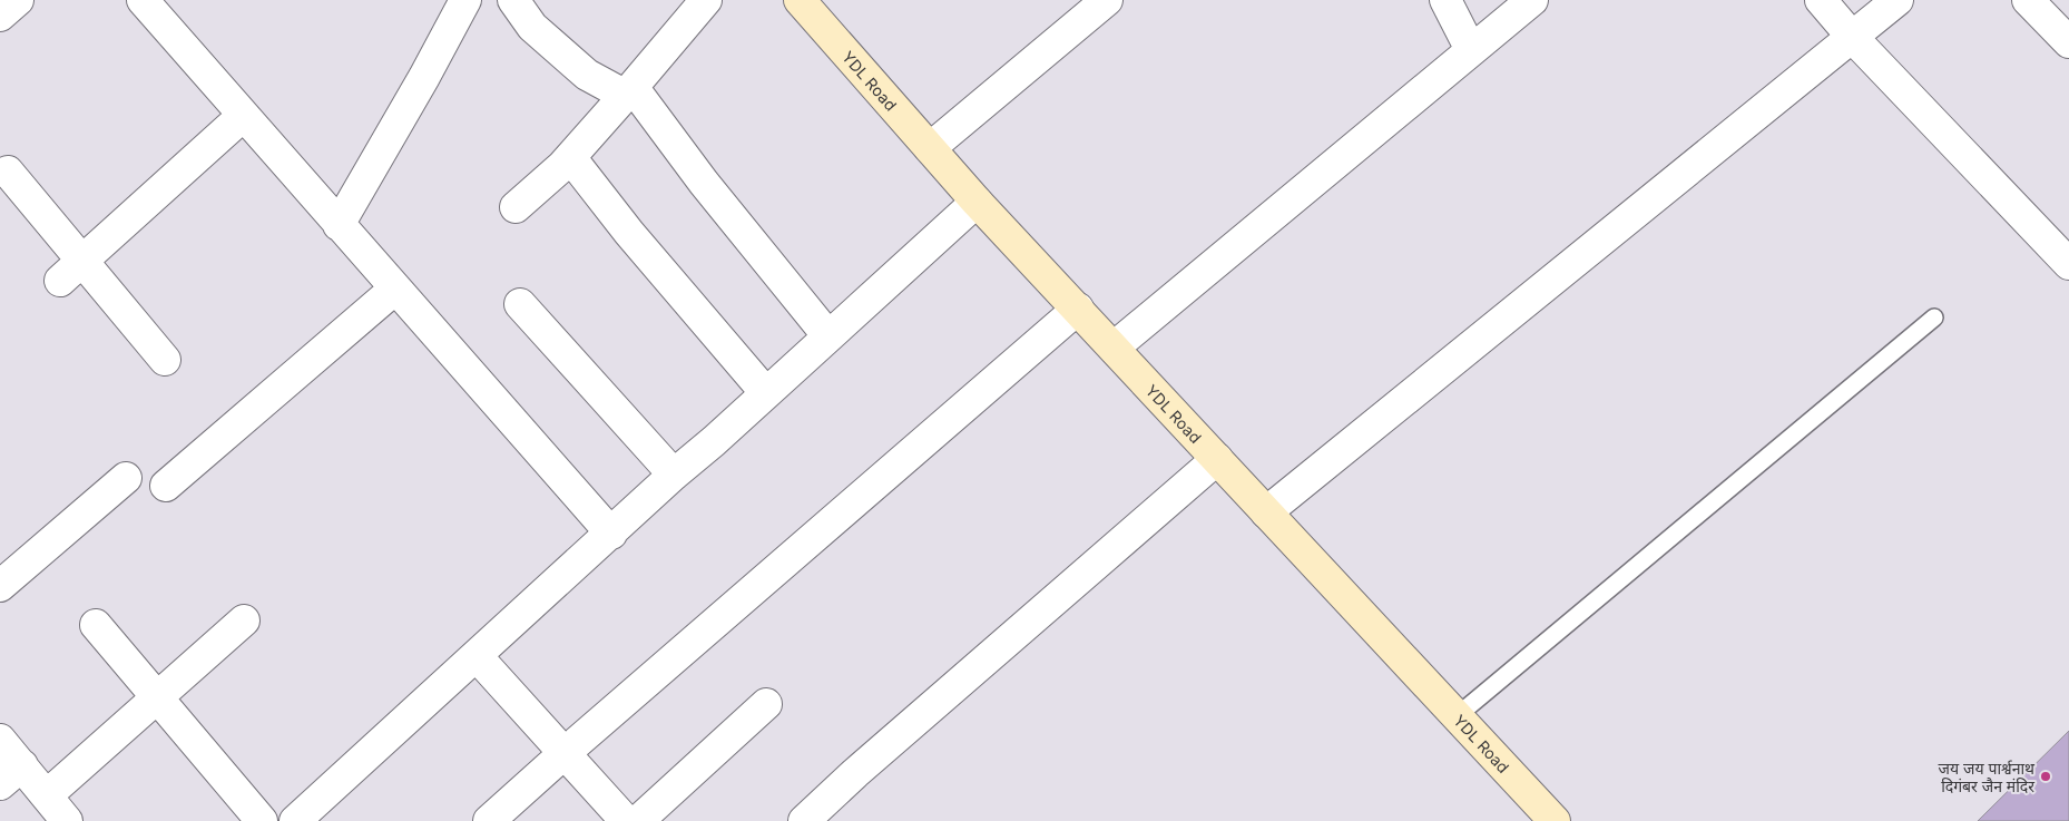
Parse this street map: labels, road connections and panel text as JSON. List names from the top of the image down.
{
  "streets": {
    "street": ["YDL Road"]
  },
  "places": ["जय जय पार्श्वनाथ दिगंबर जैन मंदिर"]
}
